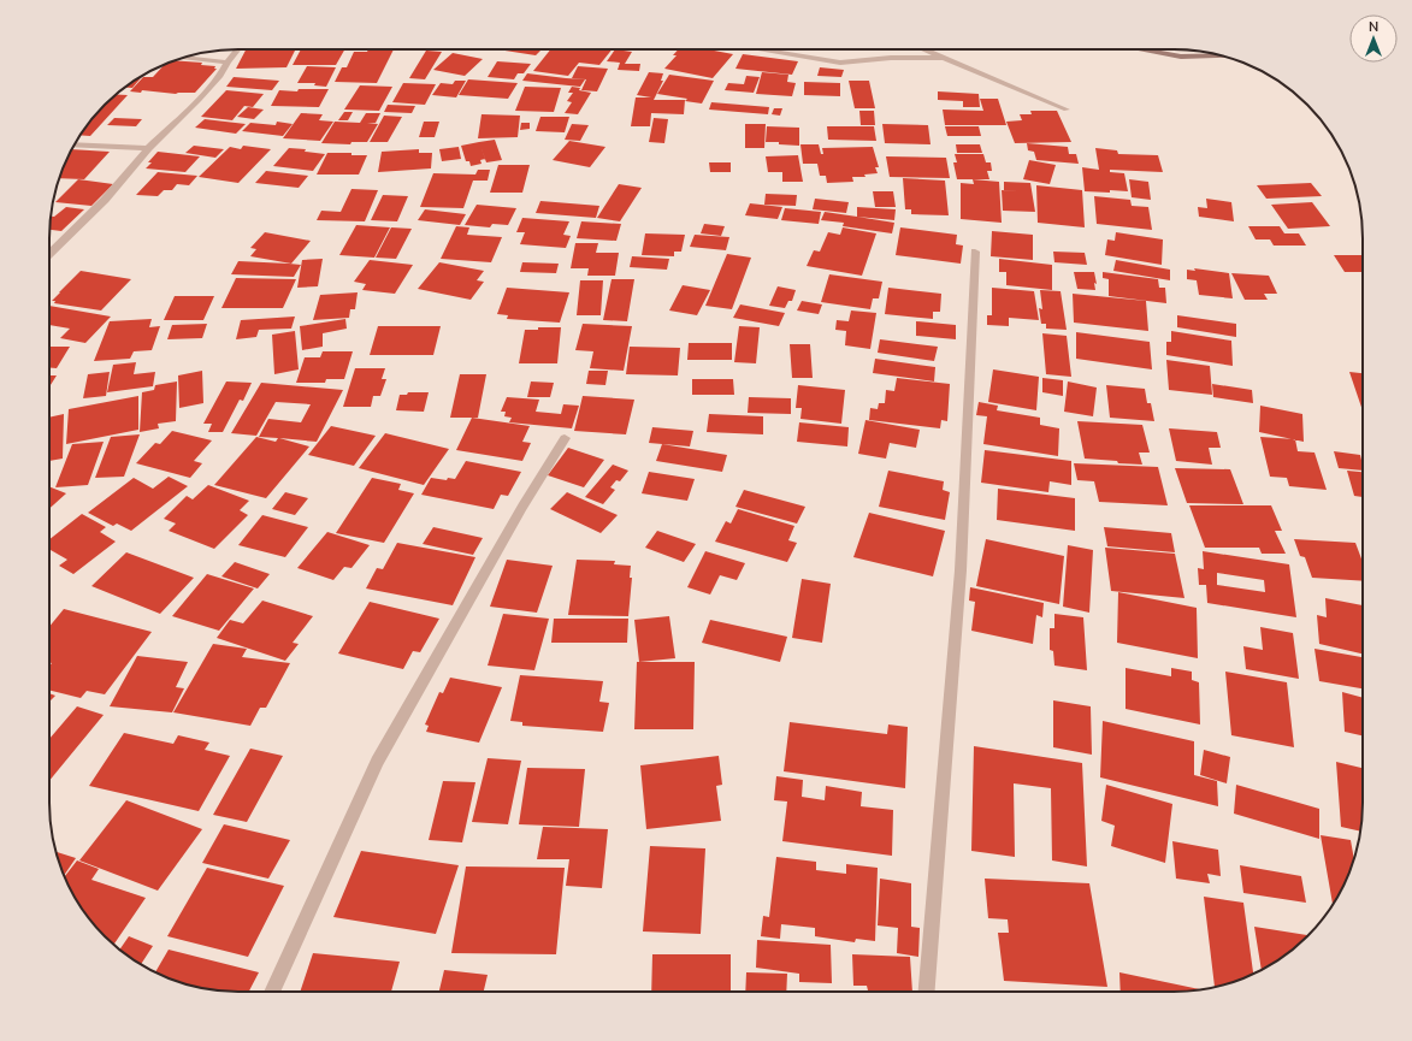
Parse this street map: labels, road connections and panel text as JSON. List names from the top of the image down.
{
  "north": "top"
}
